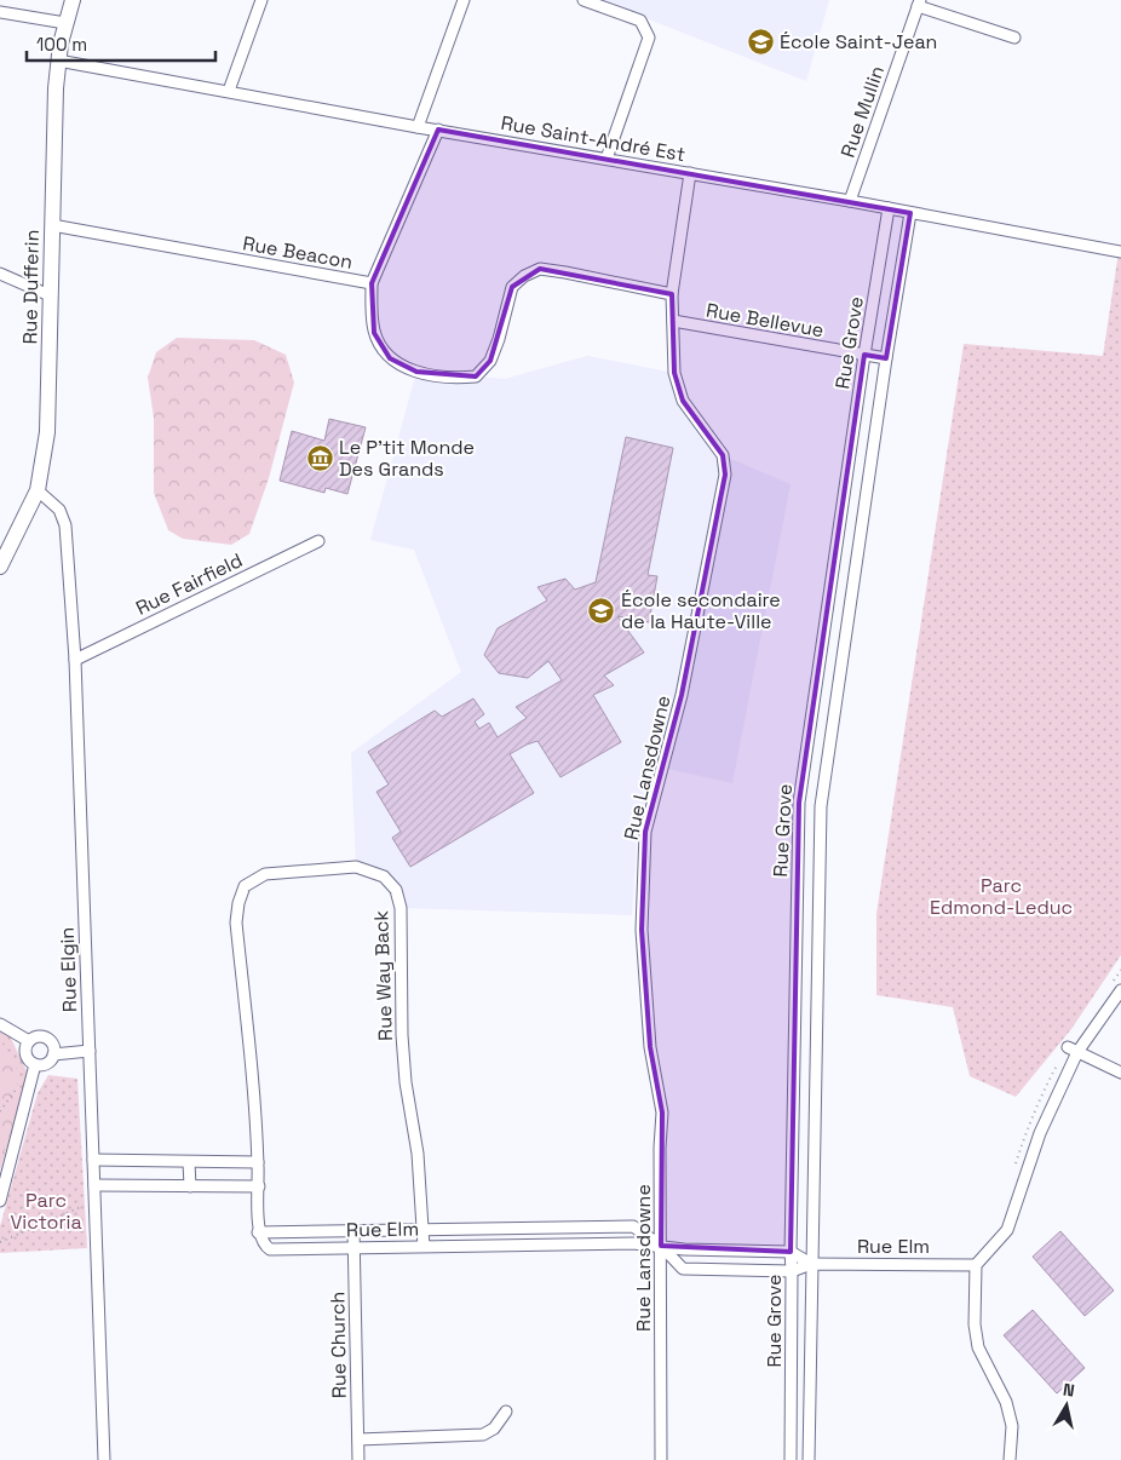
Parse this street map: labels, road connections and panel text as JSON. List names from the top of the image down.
{
  "streets": {
    "main road": ["Rue Dufferin"],
    "street": [
      "Rue Mullin",
      "Rue Saint-André Est",
      "Rue Beacon",
      "Rue Bellevue",
      "Rue Grove",
      "Rue Fairfield",
      "Rue Lansdowne",
      "Rue Elgin",
      "Rue Way Back",
      "Rue Elm",
      "Rue Church"
    ]
  },
  "crossings": [
    ["Rue Mullin", "Rue Saint-André Est"],
    ["Rue Saint-André Est", "Rue Beacon"],
    ["Rue Saint-André Est", "Rue Dufferin"],
    ["Rue Saint-André Est", "Rue Grove"],
    ["Rue Saint-André Est", "Rue Lansdowne"],
    ["Rue Beacon", "Rue Dufferin"],
    ["Rue Dufferin", "Rue Elgin"],
    ["Rue Bellevue", "Rue Grove"],
    ["Rue Bellevue", "Rue Lansdowne"],
    ["Rue Grove", "Rue Elm"],
    ["Rue Fairfield", "Rue Elgin"],
    ["Rue Lansdowne", "Rue Elm"],
    ["Rue Way Back", "Rue Elm"],
    ["Rue Elm", "Rue Church"]
  ],
  "parks": ["Parc Edmond-Leduc", "Parc Victoria"],
  "places": {
    "school or university": ["École Saint-Jean", "École secondaire de la Haute-Ville"],
    "museum": ["Le P’tit Monde Des Grands"]
  },
  "scale_bar": "100 m",
  "north": "top"
}
